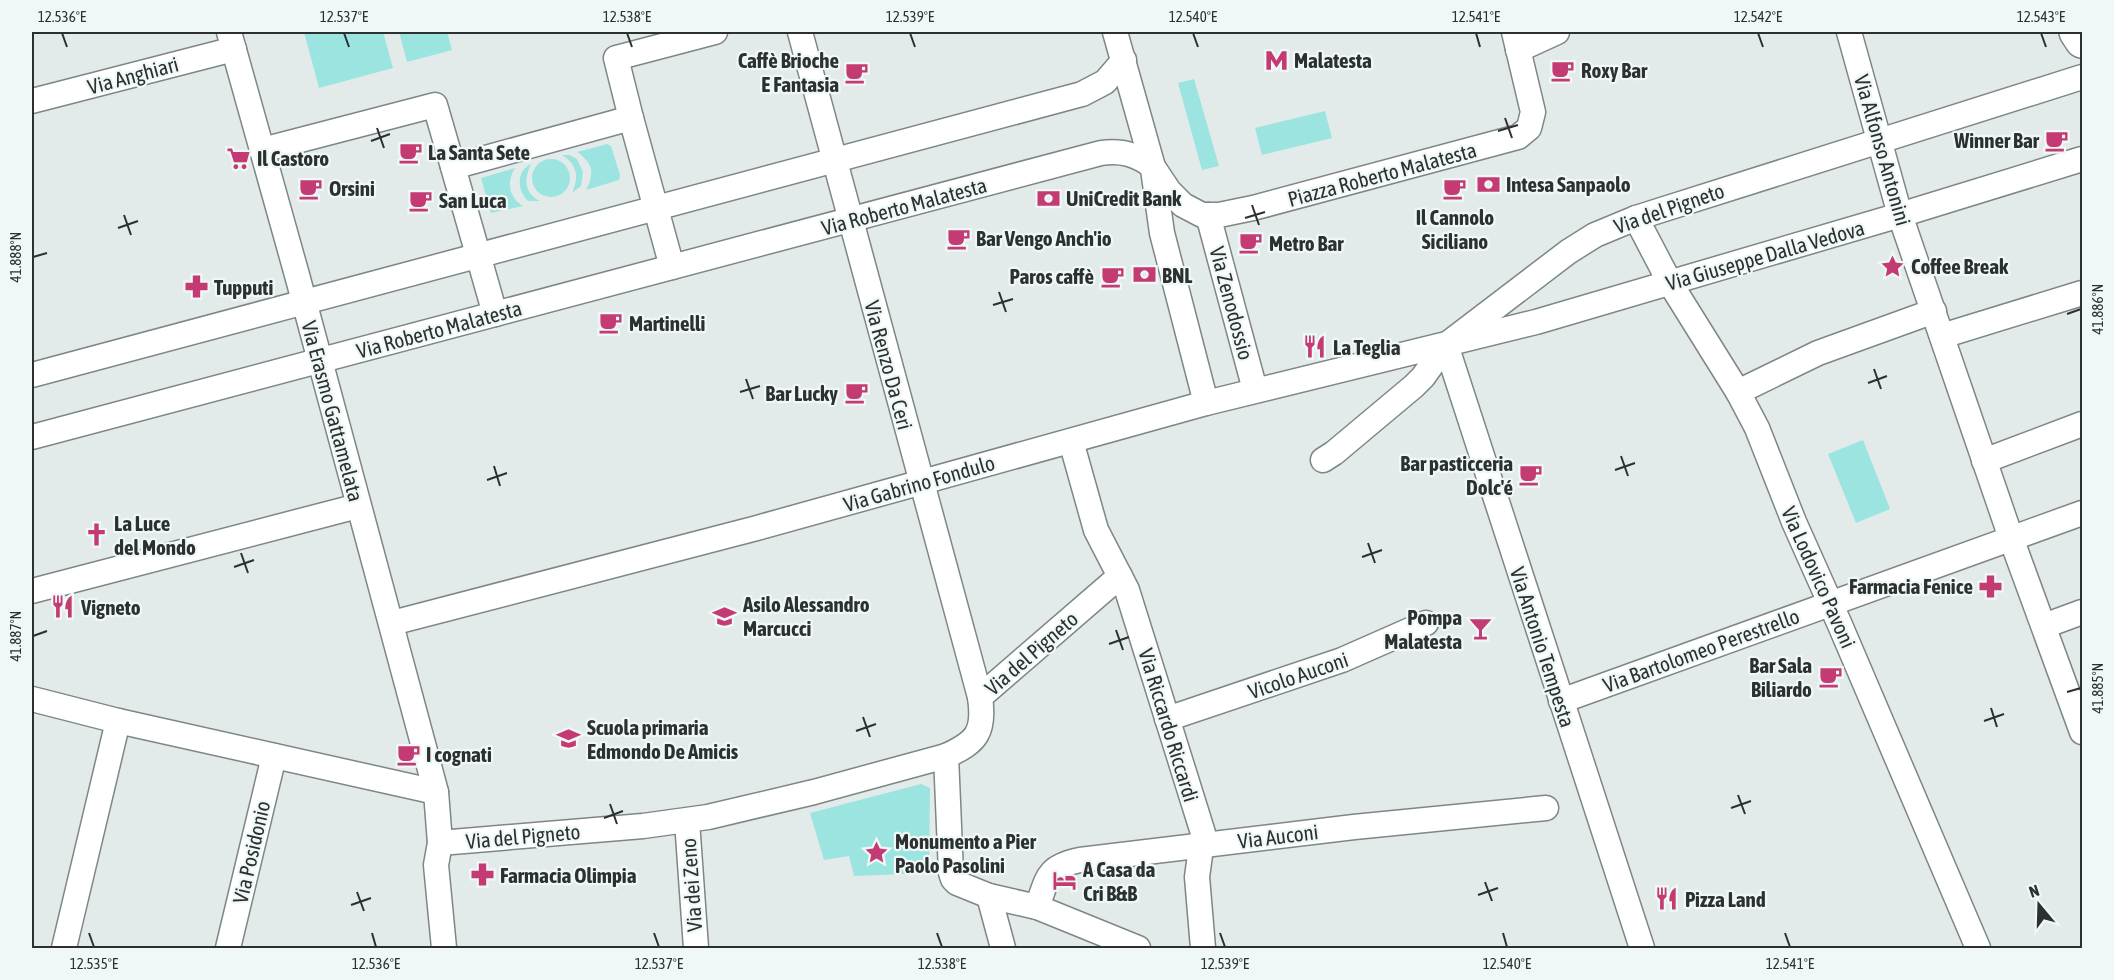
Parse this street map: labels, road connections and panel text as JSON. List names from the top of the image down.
{
  "streets": {
    "street": [
      "Via Anghiari",
      "Via Alfonso Antonini",
      "Piazza Roberto Malatesta",
      "Via Roberto Malatesta",
      "Via del Pigneto",
      "Via Giuseppe Dalla Vedova",
      "Via Zenodossio",
      "Via Renzo Da Ceri",
      "Via Erasmo Gattamelata",
      "Via Gabrino Fondulo",
      "Via Lodovico Pavoni",
      "Via Antonio Tempesta",
      "Via Bartolomeo Perestrello",
      "Vicolo Auconi",
      "Via Riccardo Riccardi",
      "Via Auconi",
      "Via Posidonio",
      "Via dei Zeno"
    ]
  },
  "crossings": [
    ["Via Anghiari", "Via Erasmo Gattamelata"],
    ["Via Alfonso Antonini", "Via del Pigneto"],
    ["Via Alfonso Antonini", "Via Giuseppe Dalla Vedova"],
    ["Via Alfonso Antonini", "Via Bartolomeo Perestrello"],
    ["Piazza Roberto Malatesta", "Via Zenodossio"],
    ["Via Roberto Malatesta", "Via Renzo Da Ceri"],
    ["Via Roberto Malatesta", "Via Erasmo Gattamelata"],
    ["Via del Pigneto", "Via Giuseppe Dalla Vedova"],
    ["Via del Pigneto", "Via Renzo Da Ceri"],
    ["Via del Pigneto", "Via Erasmo Gattamelata"],
    ["Via del Pigneto", "Via Gabrino Fondulo"],
    ["Via del Pigneto", "Via Lodovico Pavoni"],
    ["Via del Pigneto", "Via Antonio Tempesta"],
    ["Via del Pigneto", "Via Riccardo Riccardi"],
    ["Via del Pigneto", "Via dei Zeno"],
    ["Via Giuseppe Dalla Vedova", "Via Gabrino Fondulo"],
    ["Via Giuseppe Dalla Vedova", "Via Lodovico Pavoni"],
    ["Via Giuseppe Dalla Vedova", "Via Antonio Tempesta"],
    ["Via Zenodossio", "Via Gabrino Fondulo"],
    ["Via Renzo Da Ceri", "Via Gabrino Fondulo"],
    ["Via Erasmo Gattamelata", "Via Gabrino Fondulo"],
    ["Via Gabrino Fondulo", "Via Antonio Tempesta"],
    ["Via Gabrino Fondulo", "Via Riccardo Riccardi"],
    ["Via Lodovico Pavoni", "Via Bartolomeo Perestrello"],
    ["Via Antonio Tempesta", "Via Bartolomeo Perestrello"],
    ["Vicolo Auconi", "Via Riccardo Riccardi"],
    ["Via Riccardo Riccardi", "Via Auconi"]
  ],
  "places": {
    "metro station": ["Malatesta"],
    "cafe": [
      "Roxy Bar",
      "Caffè Brioche E Fantasia",
      "Winner Bar",
      "La Santa Sete",
      "Orsini",
      "Il Cannolo Siciliano",
      "San Luca",
      "Bar Vengo Anch'io",
      "Metro Bar",
      "Paros caffè",
      "Martinelli",
      "Bar Lucky",
      "Bar pasticceria Dolc'é",
      "Bar Sala Biliardo",
      "I cognati"
    ],
    "supermarket": ["Il Castoro"],
    "bank": ["Intesa Sanpaolo", "UniCredit Bank", "BNL"],
    "place": ["Coffee Break", "Monumento a Pier Paolo Pasolini"],
    "pharmacy": ["Tupputi", "Farmacia Fenice", "Farmacia Olimpia"],
    "restaurant": ["La Teglia", "Vigneto", "Pizza Land"],
    "church": ["La Luce del Mondo"],
    "school or university": ["Asilo Alessandro Marcucci", "Scuola primaria Edmondo De Amicis"],
    "bar": ["Pompa Malatesta"],
    "hotel": ["A Casa da Cri B&B"]
  },
  "north": "top",
  "coordinates": [
    "12.536°E",
    "12.537°E",
    "12.538°E",
    "12.539°E",
    "12.540°E",
    "12.541°E",
    "12.542°E",
    "12.543°E",
    "41.888°N",
    "41.886°N",
    "41.887°N",
    "41.885°N",
    "12.535°E"
  ]
}
